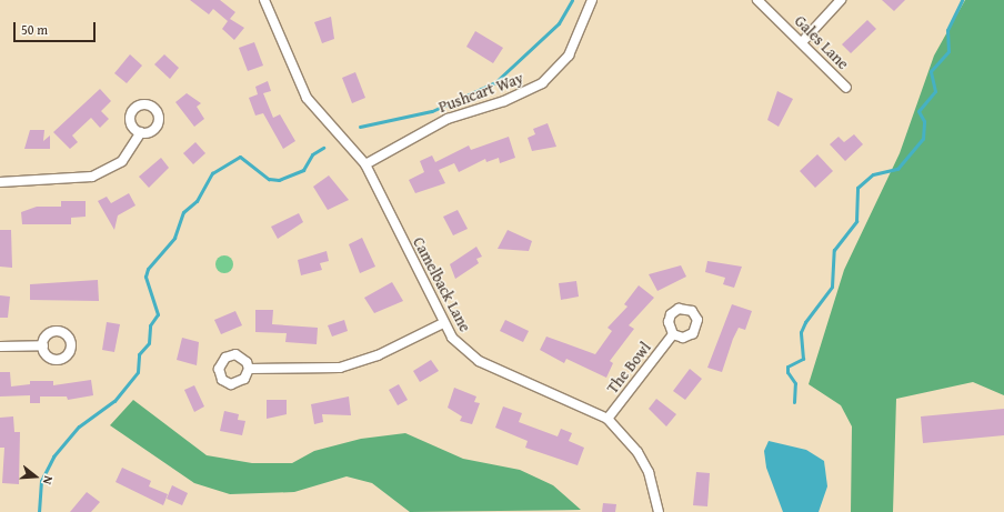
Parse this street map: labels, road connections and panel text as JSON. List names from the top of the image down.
{
  "streets": {
    "street": [
      "Gales Lane",
      "Pushcart Way",
      "Camelback Lane",
      "The Bowl"
    ]
  },
  "crossings": [
    ["Pushcart Way", "Camelback Lane"],
    ["Camelback Lane", "The Bowl"]
  ],
  "scale_bar": "50 m",
  "north": "right"
}
